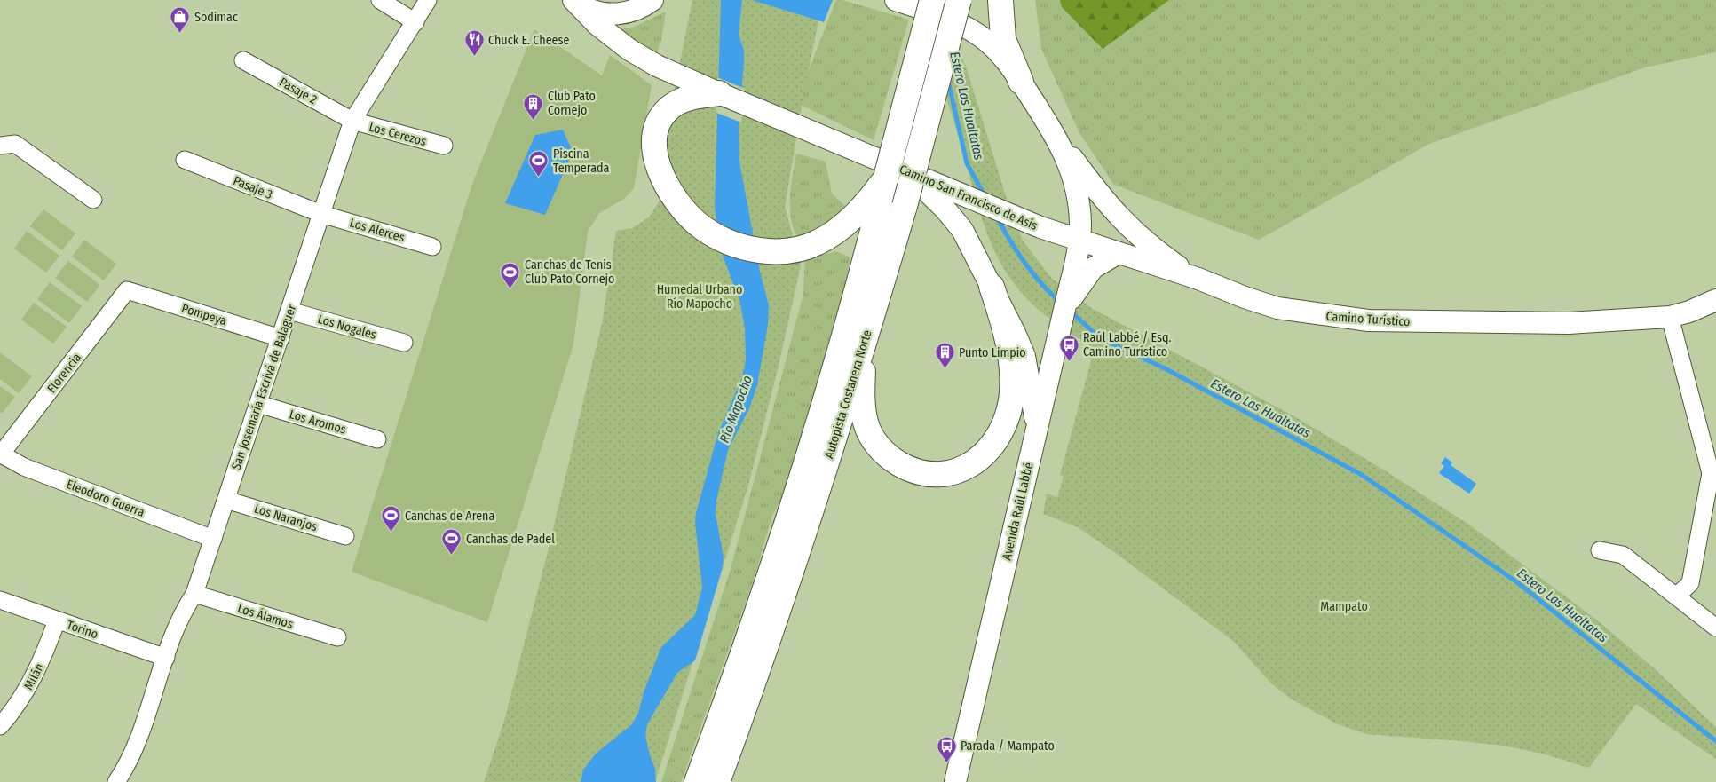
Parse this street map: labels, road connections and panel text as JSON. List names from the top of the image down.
{
  "streets": {
    "highway": ["Autopista Costanera Norte"],
    "main road": ["Camino San Francisco de Asís", "Camino Turístico", "Avenida Raúl Labbé"],
    "street": [
      "Pasaje 2",
      "Los Cerezos",
      "Pasaje 3",
      "Los Alerces",
      "Pompeya",
      "Los Nogales",
      "Florencia",
      "San Josemaría Escrivá de Balaguer",
      "Los Aromos",
      "Eleodoro Guerra",
      "Los Naranjos",
      "Los Álamos",
      "Torino",
      "Milán"
    ]
  },
  "crossings": [
    ["Pasaje 2", "Los Cerezos"],
    ["Pasaje 2", "San Josemaría Escrivá de Balaguer"],
    ["Los Cerezos", "San Josemaría Escrivá de Balaguer"],
    ["Pasaje 3", "Los Alerces"],
    ["Pasaje 3", "San Josemaría Escrivá de Balaguer"],
    ["Camino San Francisco de Asís", "Camino Turístico"],
    ["Camino San Francisco de Asís", "Autopista Costanera Norte"],
    ["Camino San Francisco de Asís", "Avenida Raúl Labbé"],
    ["Los Alerces", "San Josemaría Escrivá de Balaguer"],
    ["Pompeya", "Florencia"],
    ["Pompeya", "San Josemaría Escrivá de Balaguer"],
    ["Camino Turístico", "Avenida Raúl Labbé"],
    ["Los Nogales", "San Josemaría Escrivá de Balaguer"],
    ["Florencia", "Eleodoro Guerra"],
    ["San Josemaría Escrivá de Balaguer", "Los Aromos"],
    ["San Josemaría Escrivá de Balaguer", "Eleodoro Guerra"],
    ["San Josemaría Escrivá de Balaguer", "Los Naranjos"],
    ["San Josemaría Escrivá de Balaguer", "Los Álamos"],
    ["San Josemaría Escrivá de Balaguer", "Torino"],
    ["Torino", "Milán"]
  ],
  "water": ["Estero Las Hualtatas", "Río Mapocho"],
  "parks": ["Humedal Urbano Río Mapocho", "Mampato"],
  "places": {
    "shop": ["Sodimac"],
    "restaurant": ["Chuck E. Cheese"],
    "building": ["Club Pato Cornejo", "Punto Limpio"],
    "sports": [
      "Piscina Temperada",
      "Canchas de Tenis Club Pato Cornejo",
      "Canchas de Arena",
      "Canchas de Padel"
    ],
    "bus stop": ["Raúl Labbé / Esq. Camino Turístico", "Parada / Mampato"]
  }
}
